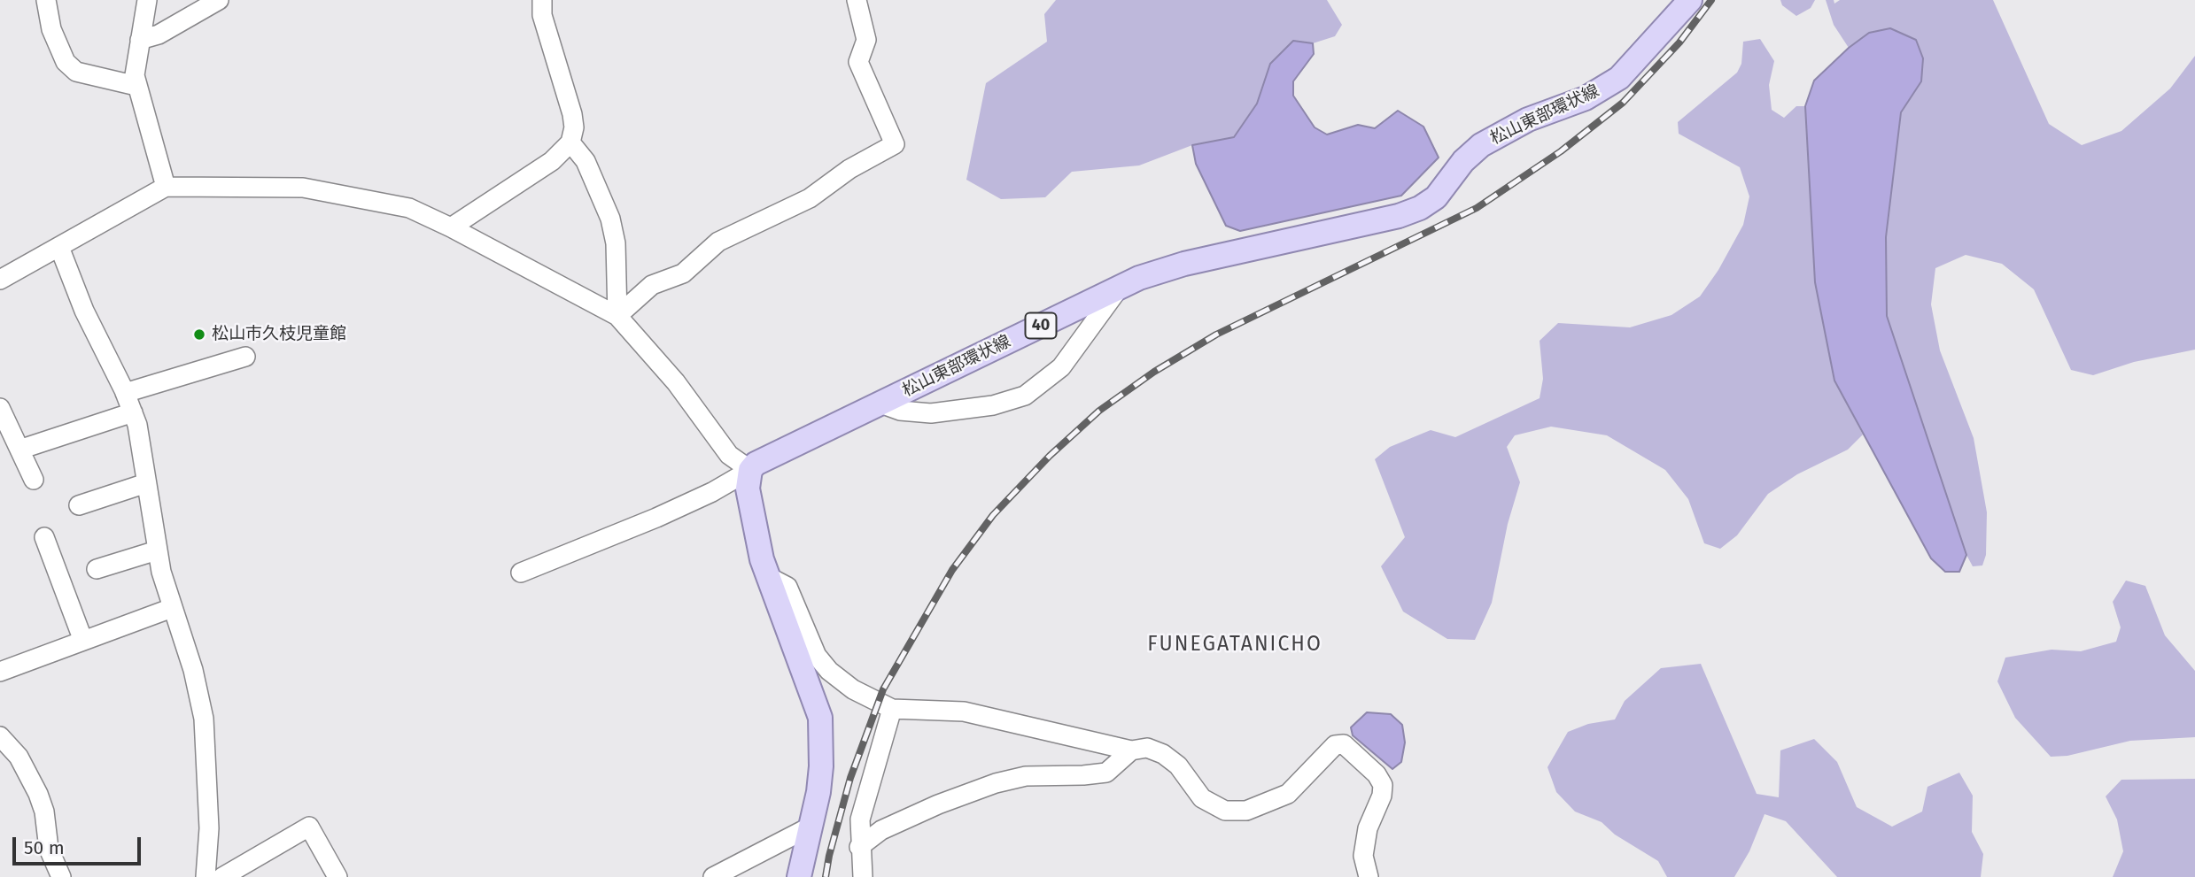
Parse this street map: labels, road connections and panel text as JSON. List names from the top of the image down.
{
  "streets": {
    "main road": ["松山東部環状線", "40"]
  },
  "districts": ["FUNEGATANICHO"],
  "places": ["松山市久枝児童館"],
  "scale_bar": "50 m"
}
